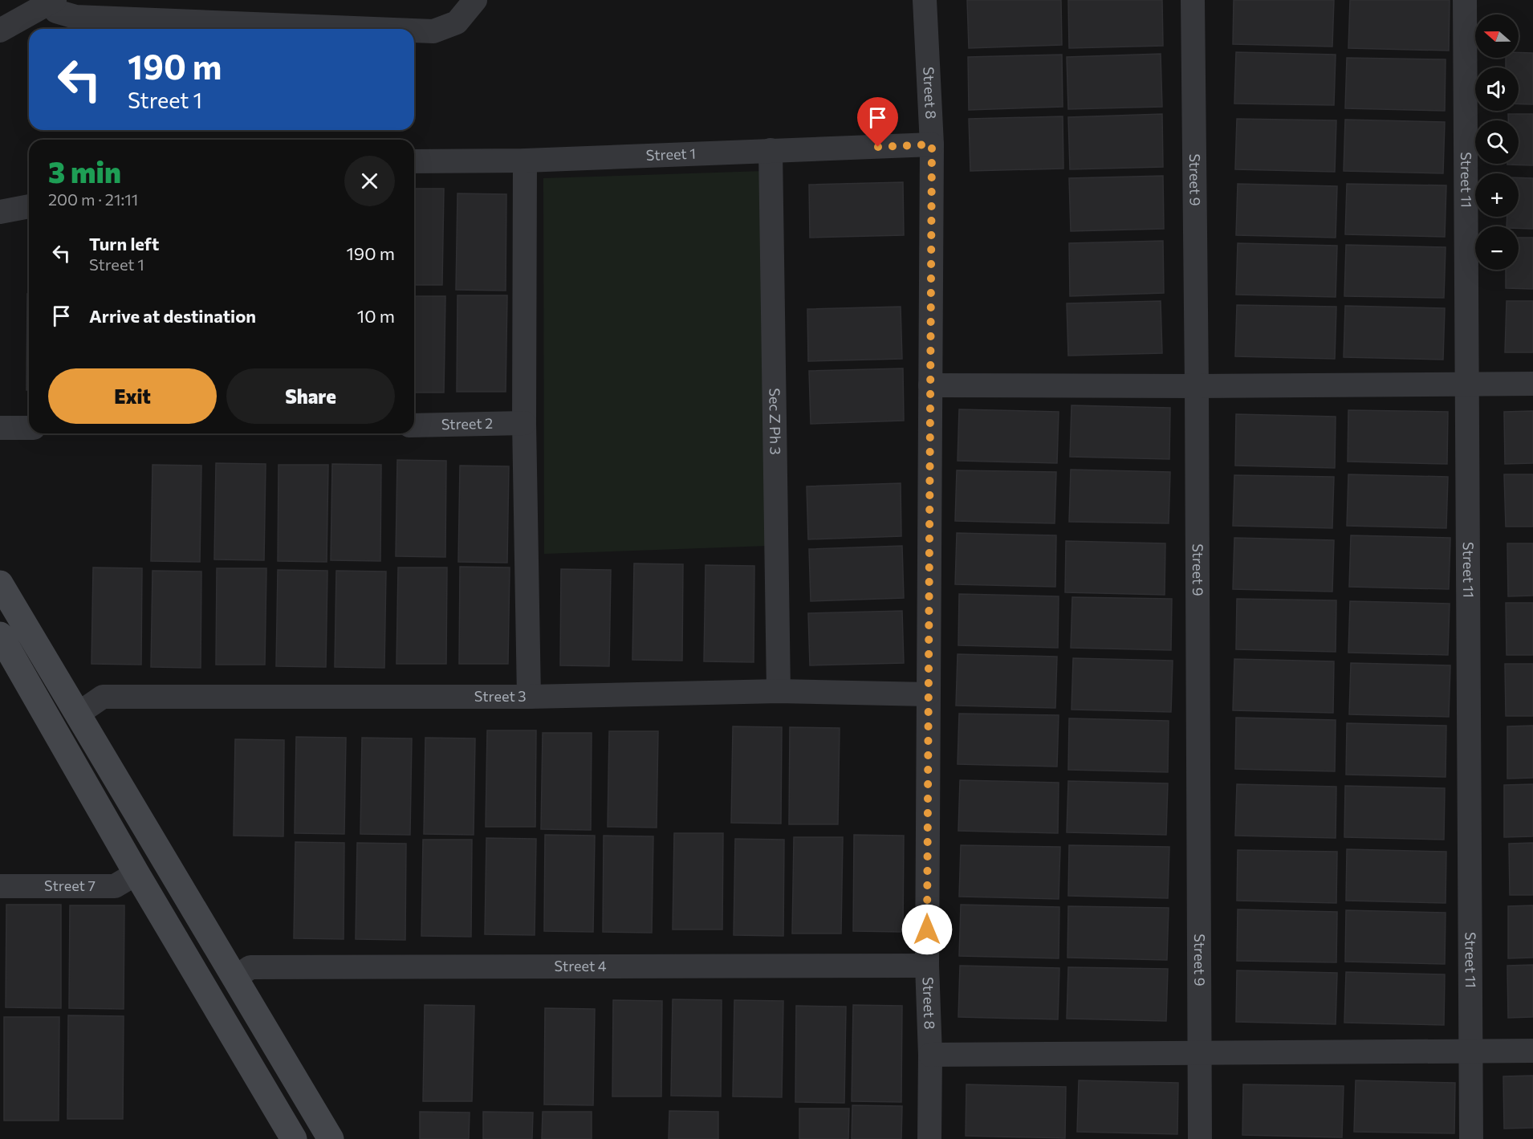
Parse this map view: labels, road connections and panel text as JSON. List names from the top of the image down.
{
  "streets": {
    "street": [
      "Street 8",
      "Street 1",
      "Street 9",
      "Street 11",
      "Sec Z Ph 3",
      "Street 2",
      "Street 3",
      "Street 7",
      "Street 4"
    ]
  },
  "crossings": [
    ["Street 8", "Street 1"],
    ["Street 8", "Street 3"],
    ["Street 8", "Street 4"],
    ["Street 1", "Sec Z Ph 3"],
    ["Sec Z Ph 3", "Street 3"]
  ],
  "north": "left",
  "page": {
    "map_buttons": ["+", "−"],
    "turn": ["190 m", "Street 1"],
    "heading": ["3 min", "200 m · 21:11"],
    "list": [
      {
        "name": "Turn left",
        "note": "Street 1",
        "value": "190 m"
      },
      {
        "name": "Arrive at destination",
        "value": "10 m"
      }
    ],
    "buttons": ["Exit", "Share"]
  }
}
